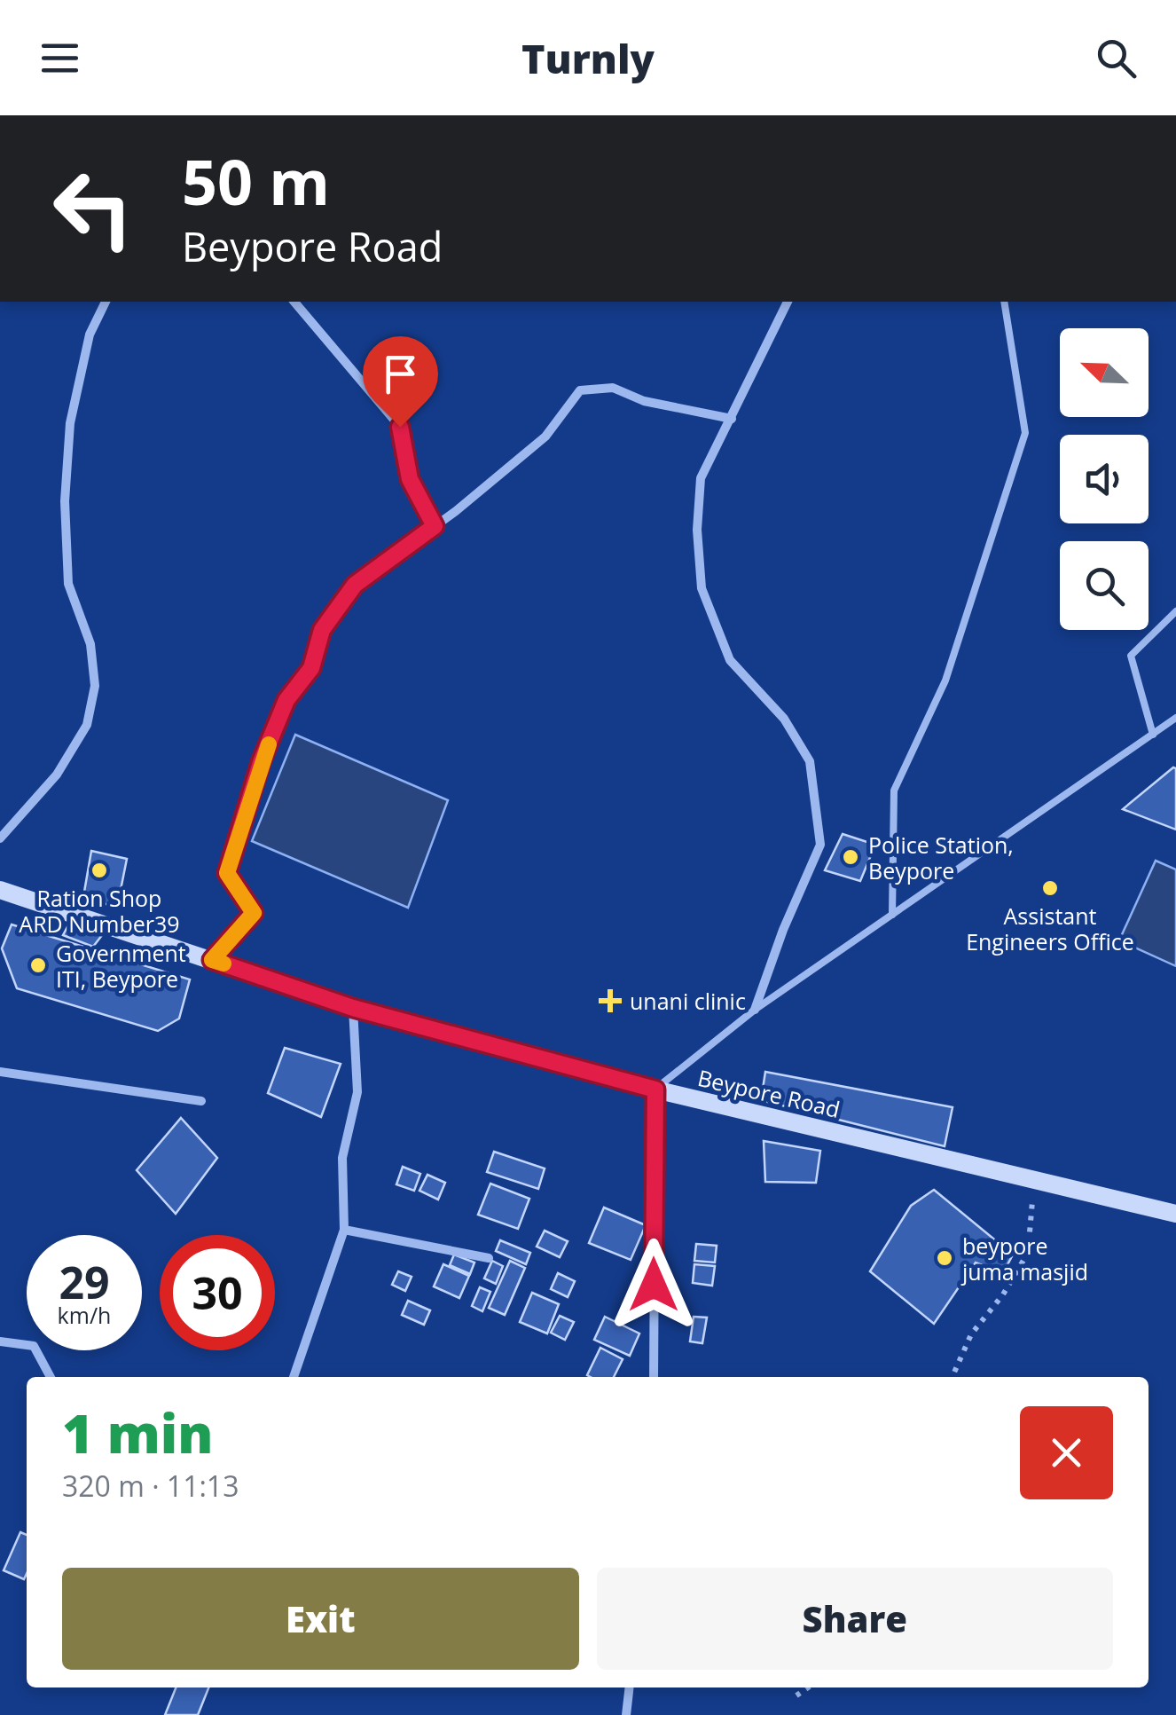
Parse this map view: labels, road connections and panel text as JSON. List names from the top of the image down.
{
  "streets": {
    "main road": ["Beypore Road"]
  },
  "places": {
    "other": [
      "Police Station, Beypore",
      "Ration Shop ARD Number39",
      "Assistant Engineers Office",
      "Government ITI, Beypore",
      "beypore juma masjid"
    ],
    "health": ["unani clinic"]
  },
  "north": "top left",
  "page": {
    "header": "Turnly",
    "turn": ["50 m", "Beypore Road"],
    "speed": "29 km/h",
    "limit": "30",
    "heading": ["1 min", "320 m · 11:13"],
    "buttons": ["Exit", "Share"]
  }
}
